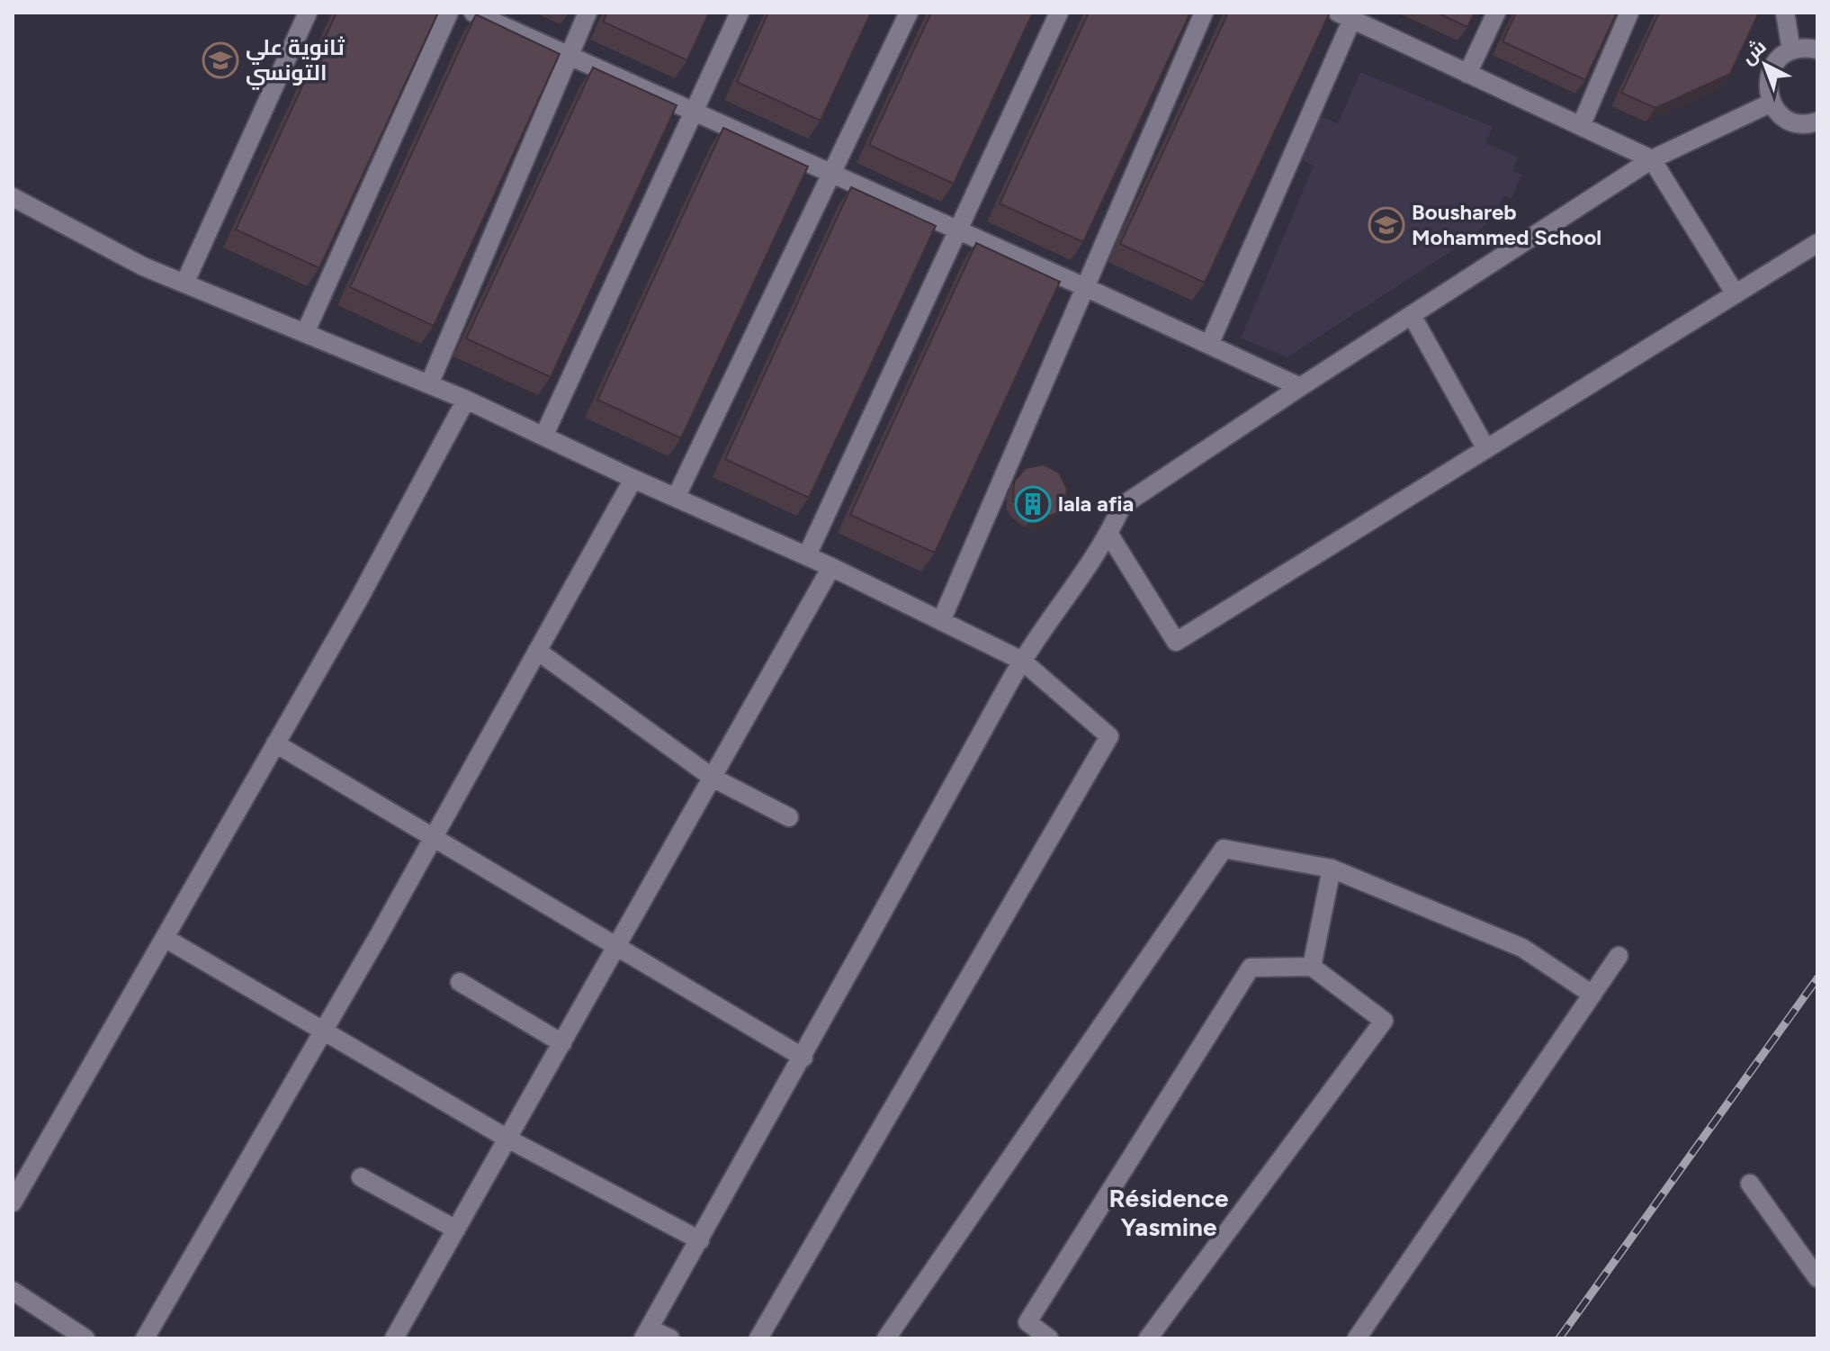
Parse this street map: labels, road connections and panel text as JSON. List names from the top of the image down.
{
  "districts": ["Résidence Yasmine"],
  "places": {
    "school or university": ["ثانوية علي التونسي", "Boushareb Mohammed School"],
    "building": ["lala afia"]
  },
  "north": "top left"
}
